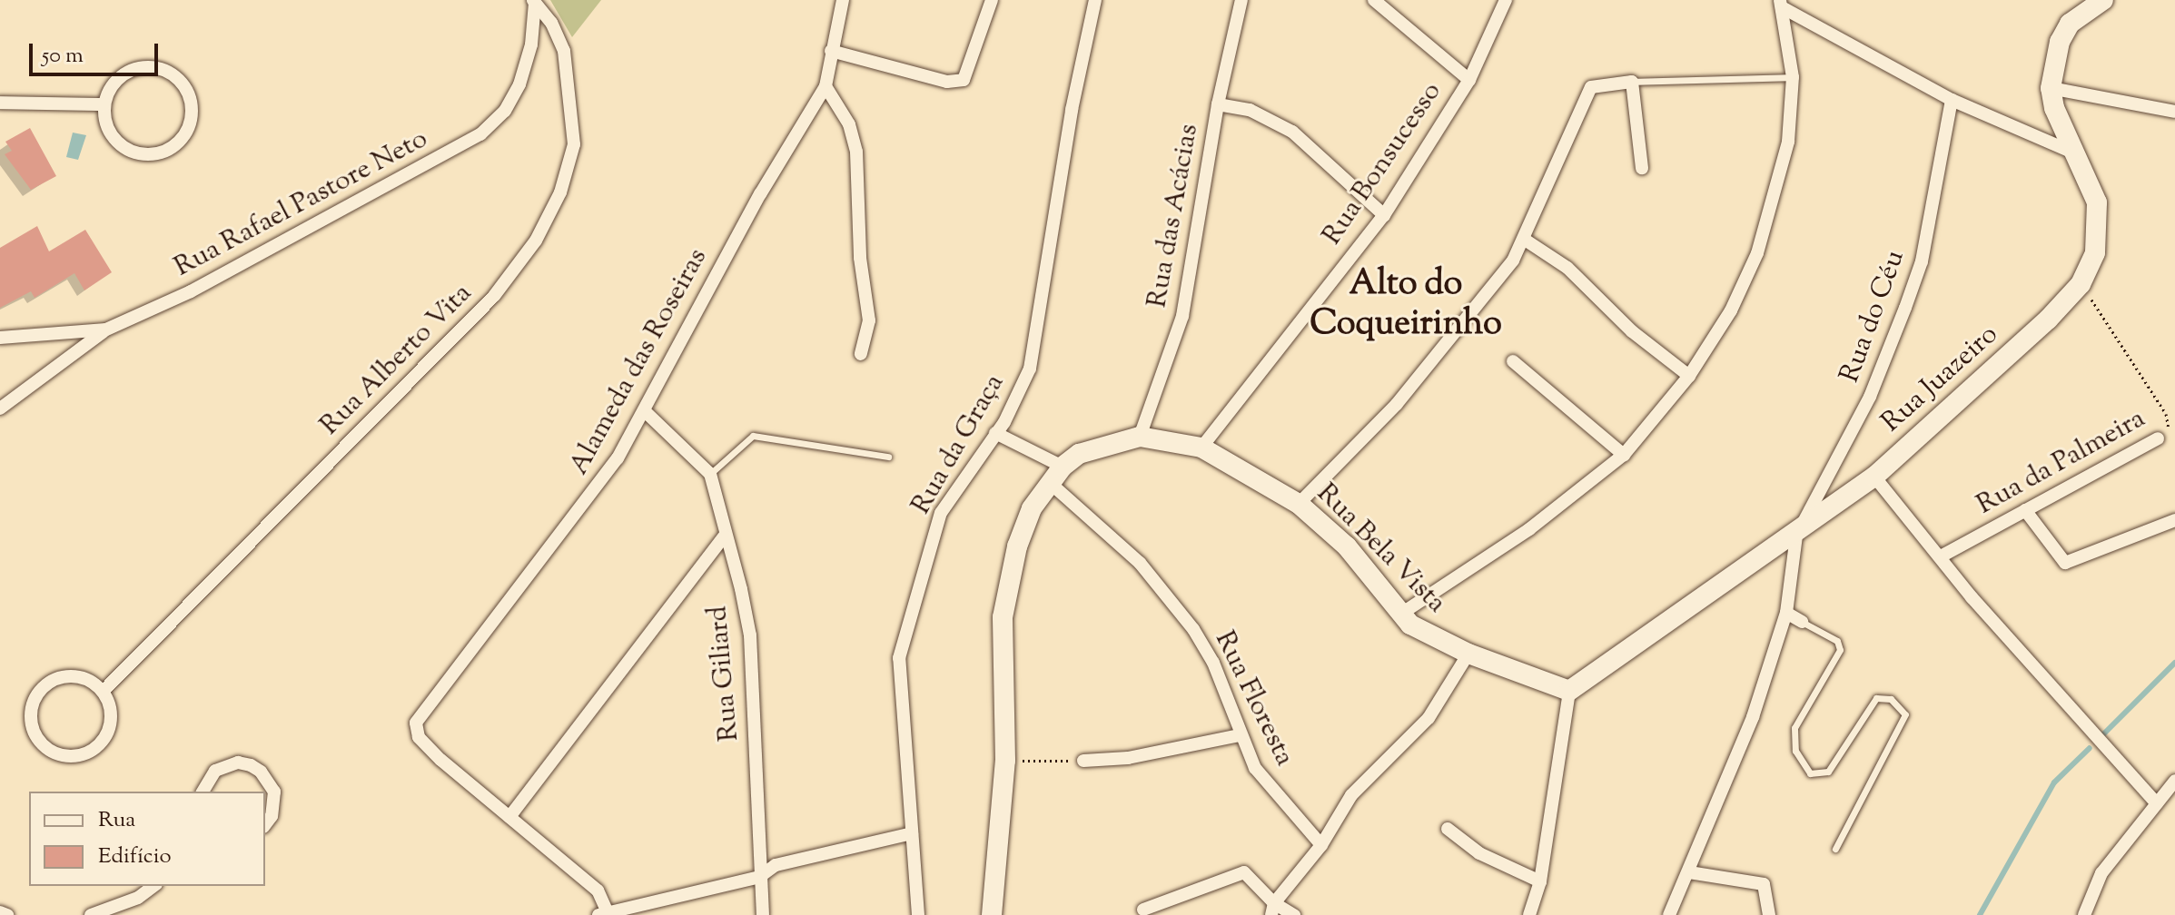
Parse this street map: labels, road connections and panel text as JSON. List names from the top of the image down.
{
  "streets": {
    "main road": ["Rua Juazeiro", "Rua Bela Vista"],
    "street": [
      "Rua Bonsucesso",
      "Rua Rafael Pastore Neto",
      "Rua das Acácias",
      "Rua do Céu",
      "Rua Alberto Vita",
      "Alameda das Roseiras",
      "Rua da Graça",
      "Rua da Palmeira",
      "Rua Giliard",
      "Rua Floresta"
    ]
  },
  "crossings": [
    ["Rua Bonsucesso", "Rua Bela Vista"],
    ["Rua Rafael Pastore Neto", "Rua Alberto Vita"],
    ["Rua das Acácias", "Rua Bela Vista"],
    ["Rua do Céu", "Rua Juazeiro"],
    ["Rua Juazeiro", "Rua da Palmeira"],
    ["Rua Juazeiro", "Rua Bela Vista"],
    ["Rua da Graça", "Rua Floresta"],
    ["Rua Bela Vista", "Rua Floresta"]
  ],
  "districts": ["Alto do Coqueirinho"],
  "legend": ["Rua", "Edifício"],
  "scale_bar": "50 m"
}
